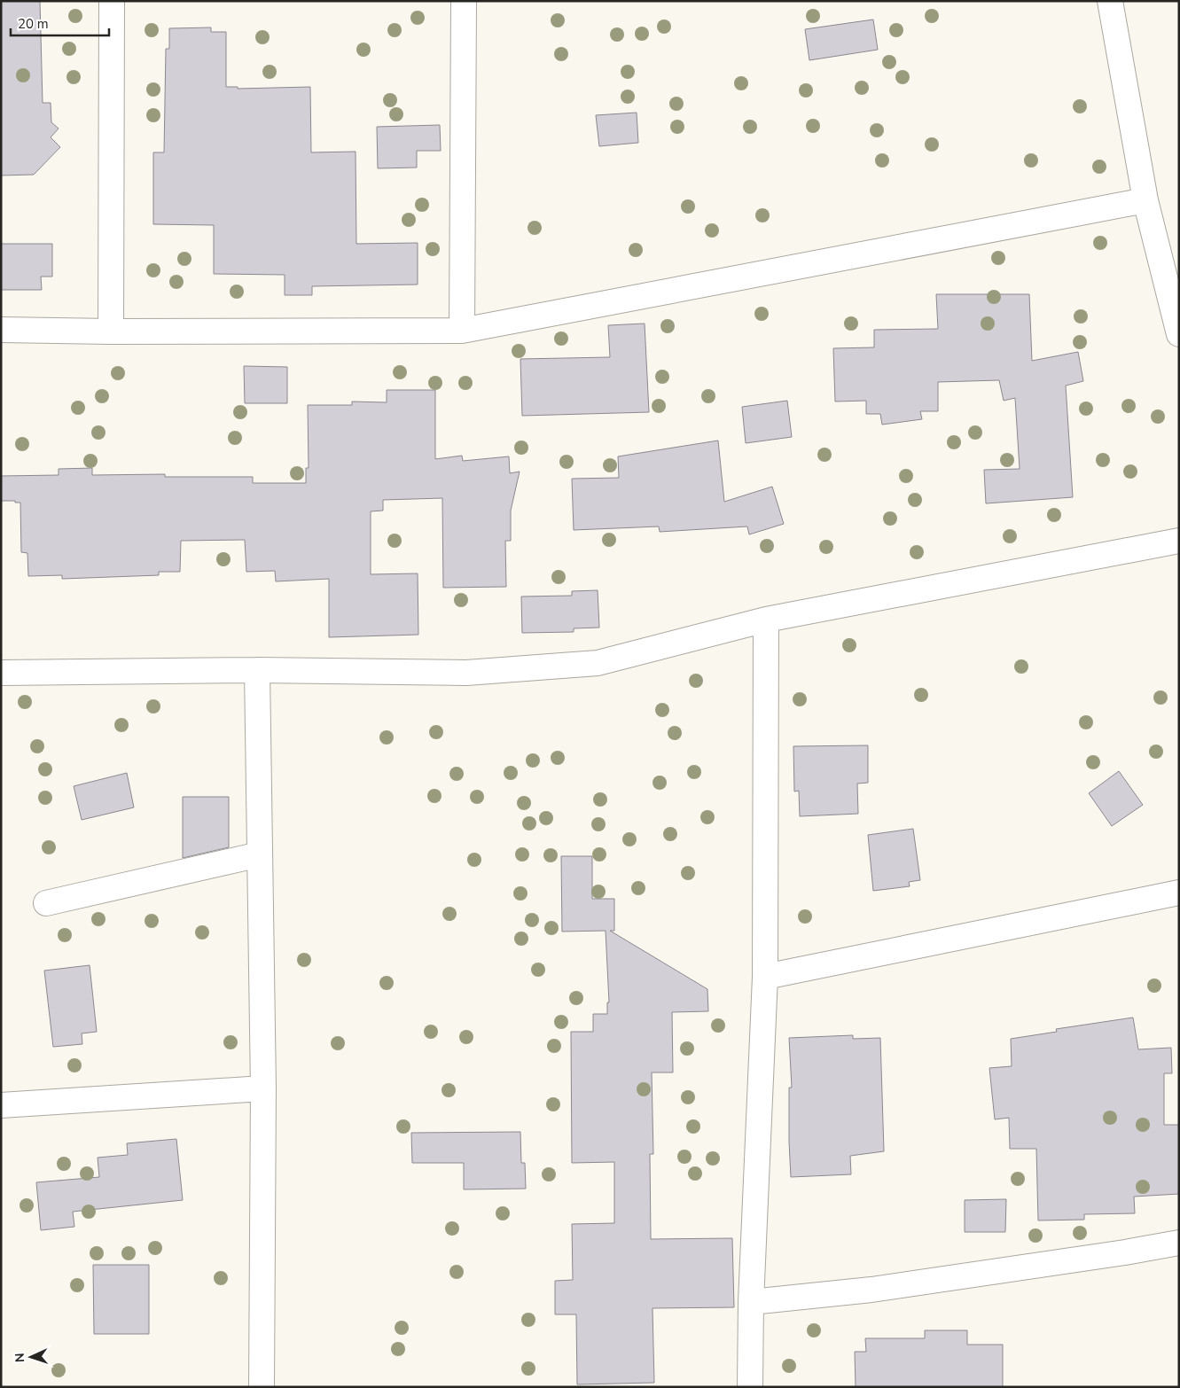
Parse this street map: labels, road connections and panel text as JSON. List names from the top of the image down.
{
  "scale_bar": "20 m",
  "north": "left"
}
